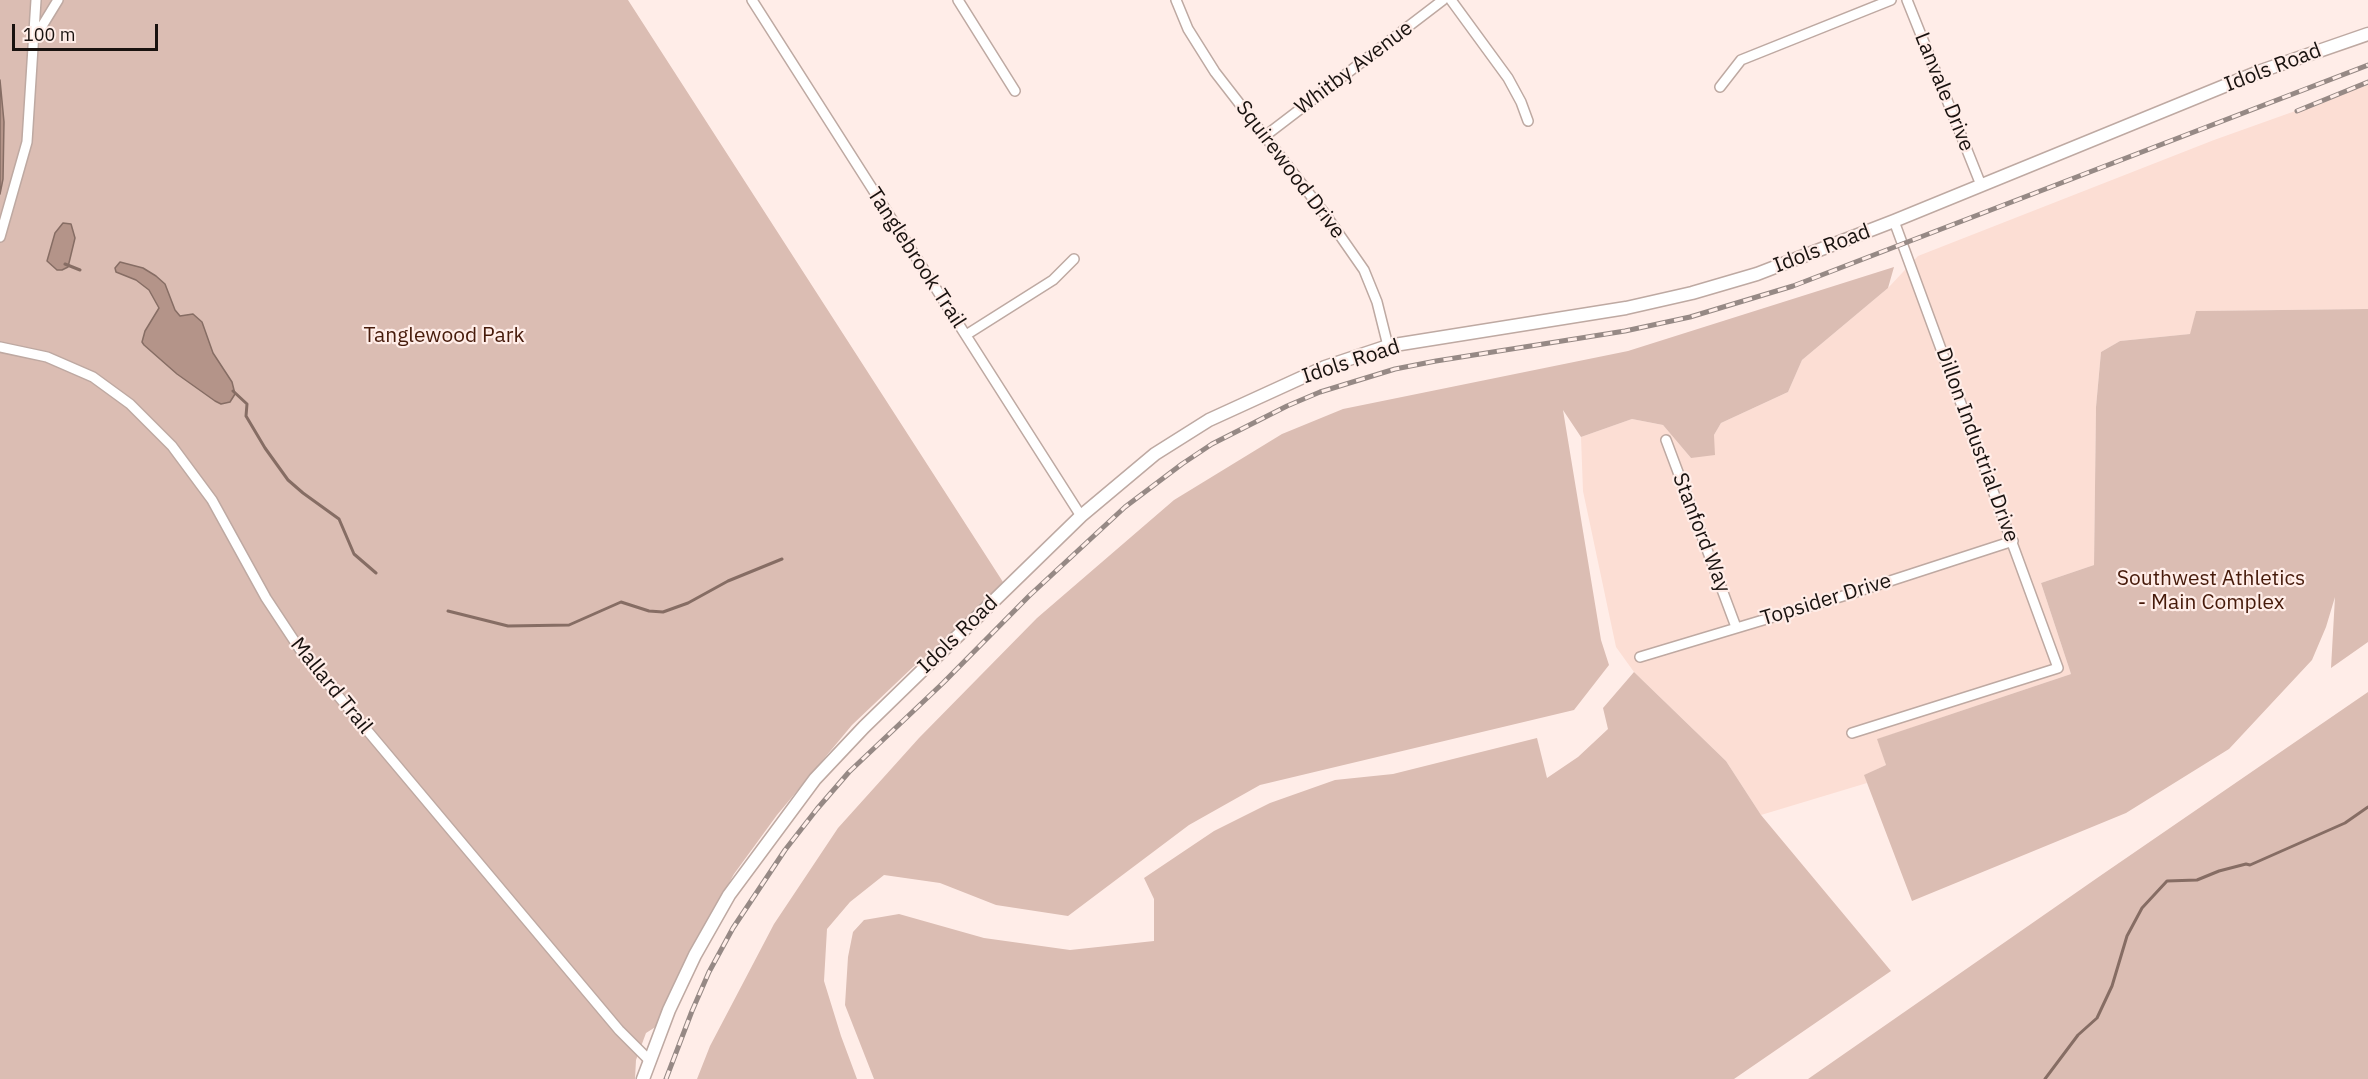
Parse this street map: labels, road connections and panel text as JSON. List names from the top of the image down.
{
  "streets": {
    "street": [
      "Whitby Avenue",
      "Idols Road",
      "Lanvale Drive",
      "Squirewood Drive",
      "Tanglebrook Trail",
      "Dillon Industrial Drive",
      "Stanford Way",
      "Topsider Drive",
      "Mallard Trail"
    ]
  },
  "crossings": [
    ["Whitby Avenue", "Squirewood Drive"],
    ["Idols Road", "Lanvale Drive"],
    ["Idols Road", "Squirewood Drive"],
    ["Idols Road", "Tanglebrook Trail"],
    ["Idols Road", "Dillon Industrial Drive"],
    ["Idols Road", "Mallard Trail"],
    ["Dillon Industrial Drive", "Topsider Drive"],
    ["Stanford Way", "Topsider Drive"]
  ],
  "parks": ["Tanglewood Park", "Southwest Athletics - Main Complex"],
  "scale_bar": "100 m"
}
